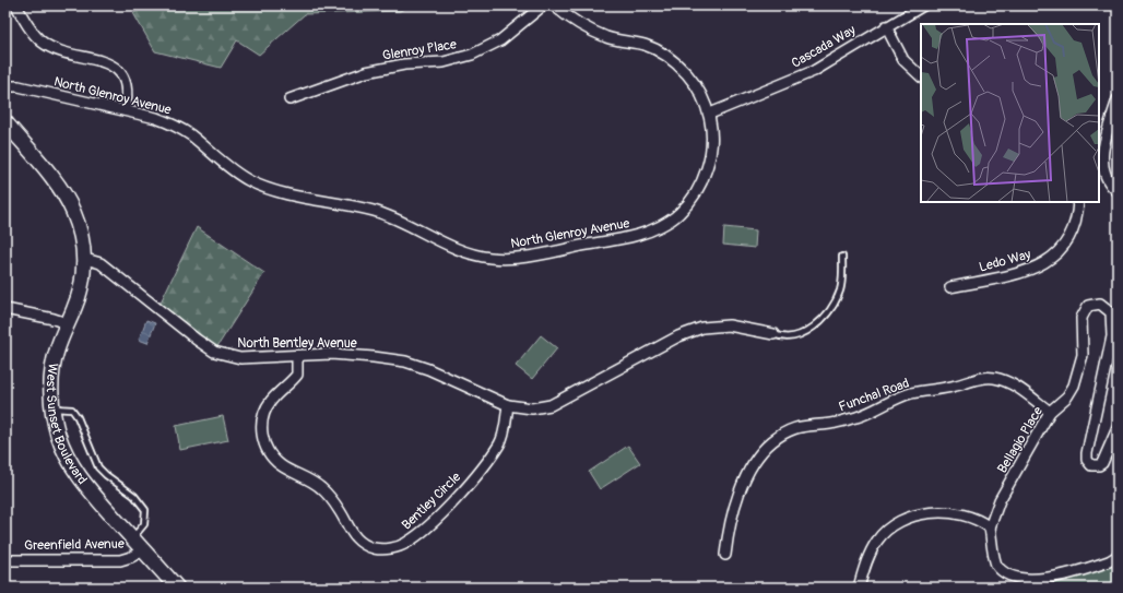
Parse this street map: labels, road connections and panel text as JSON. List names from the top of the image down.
{
  "streets": {
    "main road": ["West Sunset Boulevard"],
    "street": [
      "Cascada Way",
      "Glenroy Place",
      "North Glenroy Avenue",
      "Ledo Way",
      "North Bentley Avenue",
      "Funchal Road",
      "Bellagio Place",
      "Bentley Circle",
      "Greenfield Avenue"
    ]
  },
  "crossings": [
    ["Cascada Way", "North Glenroy Avenue"],
    ["North Bentley Avenue", "West Sunset Boulevard"],
    ["North Bentley Avenue", "Bentley Circle"],
    ["Funchal Road", "Bellagio Place"],
    ["West Sunset Boulevard", "Greenfield Avenue"]
  ]
}
